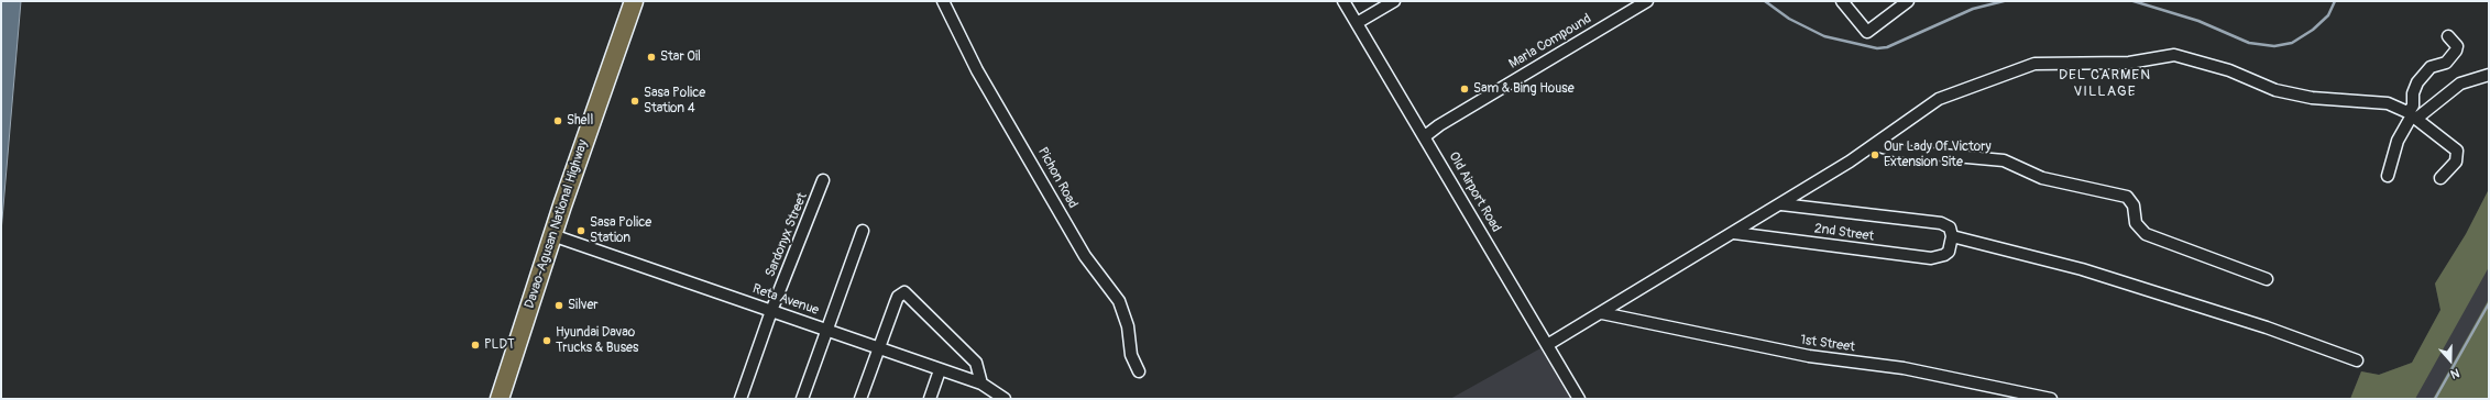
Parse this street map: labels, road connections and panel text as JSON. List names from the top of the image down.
{
  "streets": {
    "main road": ["Davao-Agusan National Highway"],
    "street": [
      "Marla Compound",
      "Pichon Road",
      "Old Airport Road",
      "2nd Street",
      "Sardonyx Street",
      "Reta Avenue",
      "1st Street"
    ]
  },
  "crossings": [
    ["Marla Compound", "Old Airport Road"],
    ["Davao-Agusan National Highway", "Reta Avenue"],
    ["Sardonyx Street", "Reta Avenue"]
  ],
  "districts": ["DEL CARMEN VILLAGE"],
  "places": [
    "Star Oil",
    "Sam & Bing House",
    "Sasa Police Station 4",
    "Shell",
    "Our Lady Of Victory Extension Site",
    "Sasa Police Station",
    "Silver",
    "Hyundai Davao Trucks & Buses",
    "PLDT"
  ],
  "north": "bottom"
}
